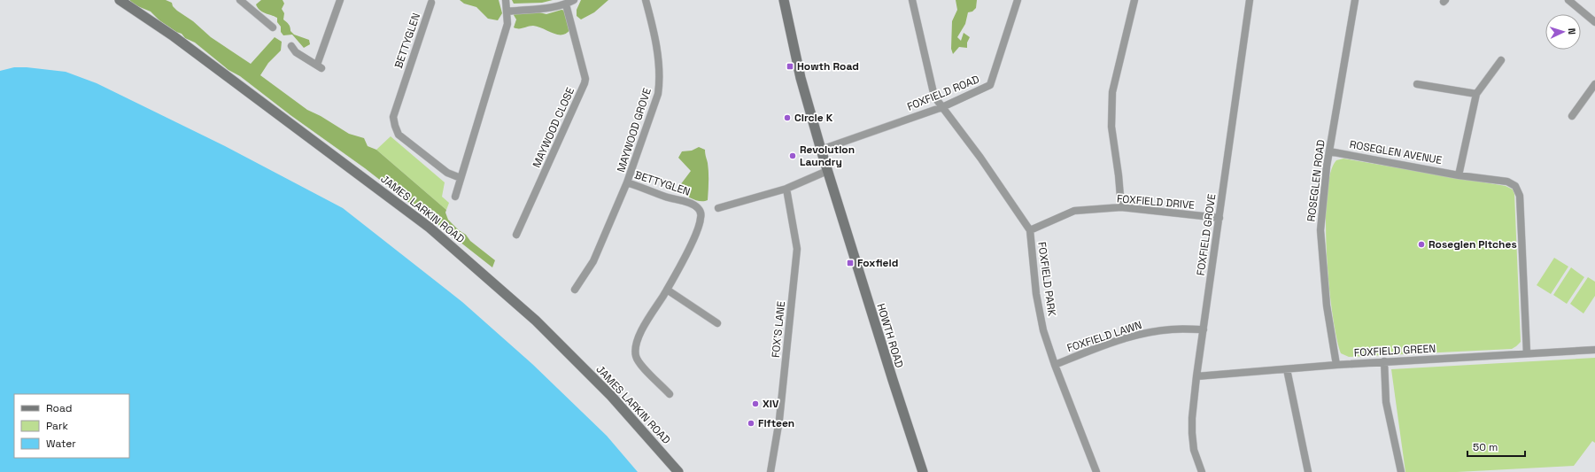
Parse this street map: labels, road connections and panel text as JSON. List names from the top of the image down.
{
  "streets": {
    "main road": ["JAMES LARKIN ROAD", "HOWTH ROAD"],
    "street": [
      "BETTYGLEN",
      "FOXFIELD ROAD",
      "MAYWOOD CLOSE",
      "MAYWOOD GROVE",
      "ROSEGLEN AVENUE",
      "ROSEGLEN ROAD",
      "FOXFIELD DRIVE",
      "FOXFIELD GROVE",
      "FOXFIELD PARK",
      "FOX'S LANE",
      "FOXFIELD LAWN",
      "FOXFIELD GREEN"
    ]
  },
  "crossings": [
    ["BETTYGLEN", "MAYWOOD GROVE"],
    ["FOXFIELD ROAD", "FOXFIELD PARK"],
    ["FOXFIELD ROAD", "HOWTH ROAD"],
    ["ROSEGLEN AVENUE", "ROSEGLEN ROAD"],
    ["ROSEGLEN AVENUE", "FOXFIELD GREEN"],
    ["ROSEGLEN ROAD", "FOXFIELD GREEN"],
    ["FOXFIELD DRIVE", "FOXFIELD GROVE"],
    ["FOXFIELD DRIVE", "FOXFIELD PARK"],
    ["FOXFIELD GROVE", "FOXFIELD LAWN"],
    ["FOXFIELD GROVE", "FOXFIELD GREEN"],
    ["FOXFIELD PARK", "FOXFIELD LAWN"]
  ],
  "places": {
    "transit": ["Howth Road", "Foxfield"],
    "other": [
      "Circle K",
      "Revolution Laundry",
      "Roseglen Pitches",
      "XIV",
      "Fifteen"
    ]
  },
  "legend": ["Road", "Park", "Water"],
  "scale_bar": "50 m",
  "north": "right"
}
